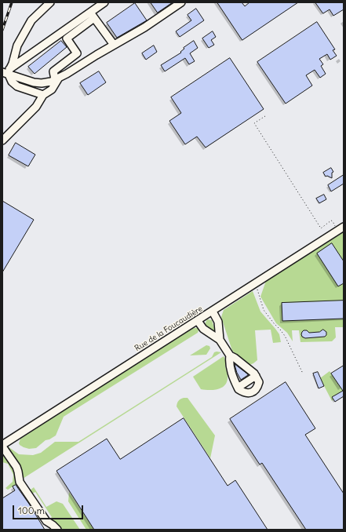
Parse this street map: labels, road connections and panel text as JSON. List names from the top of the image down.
{
  "streets": {
    "street": ["Rue de la Foucaudière"]
  },
  "scale_bar": "100 m"
}
